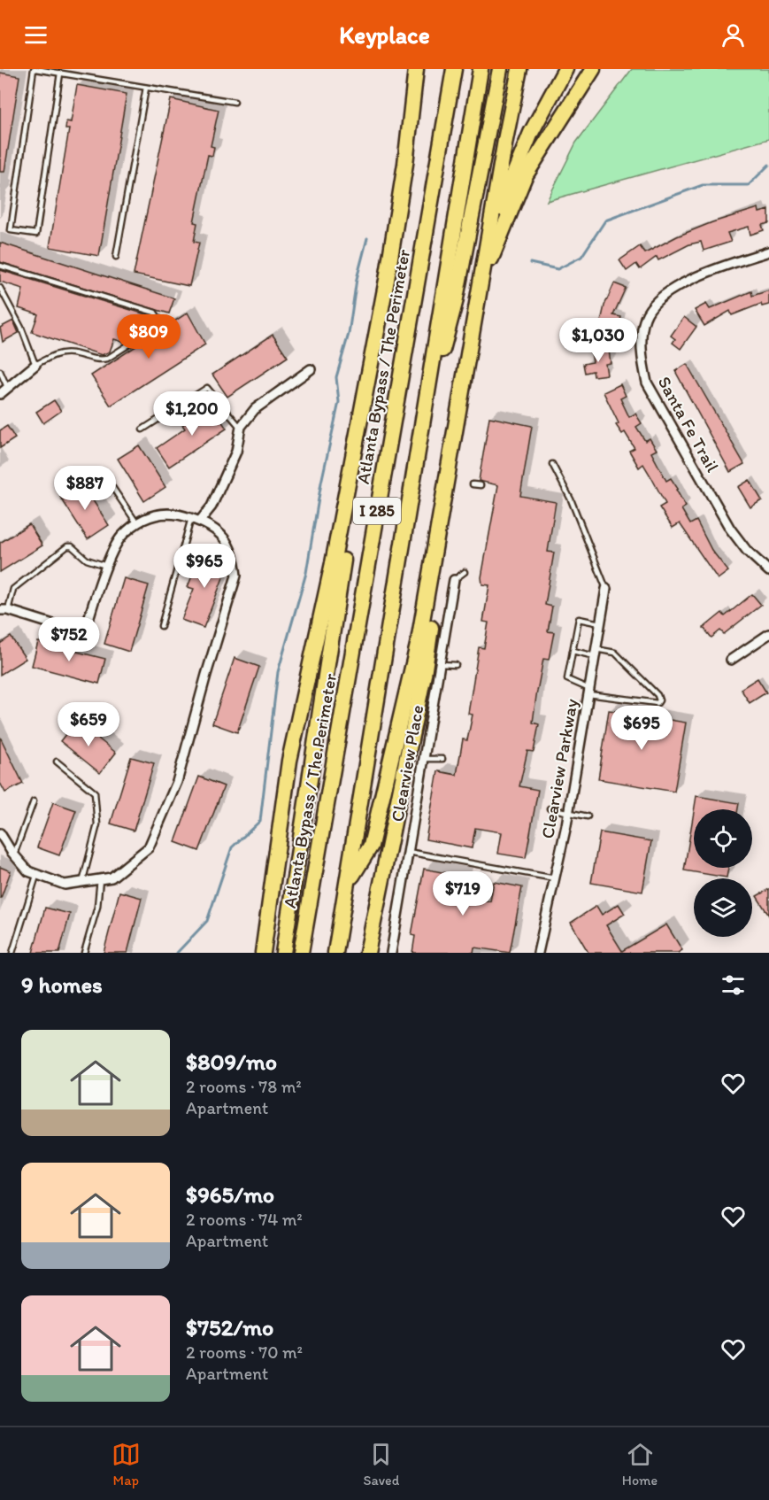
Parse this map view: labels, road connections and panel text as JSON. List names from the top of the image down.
{
  "streets": {
    "highway": ["Atlanta Bypass / The Perimeter", "I 285"],
    "street": ["Santa Fe Trail", "Clearview Place", "Clearview Parkway"]
  },
  "page": {
    "header": "Keyplace",
    "price": [
      "$809",
      "$1,030",
      "$1,200",
      "$887",
      "$965",
      "$752",
      "$659",
      "$695",
      "$719"
    ],
    "heading": "9 homes",
    "list": [
      {
        "name": "$809/mo",
        "note": "2 rooms · 78 m² · Apartment"
      },
      {
        "name": "$965/mo",
        "note": "2 rooms · 74 m² · Apartment"
      },
      {
        "name": "$752/mo",
        "note": "2 rooms · 70 m² · Apartment"
      }
    ],
    "tabs": ["Map", "Saved", "Home"]
  }
}
